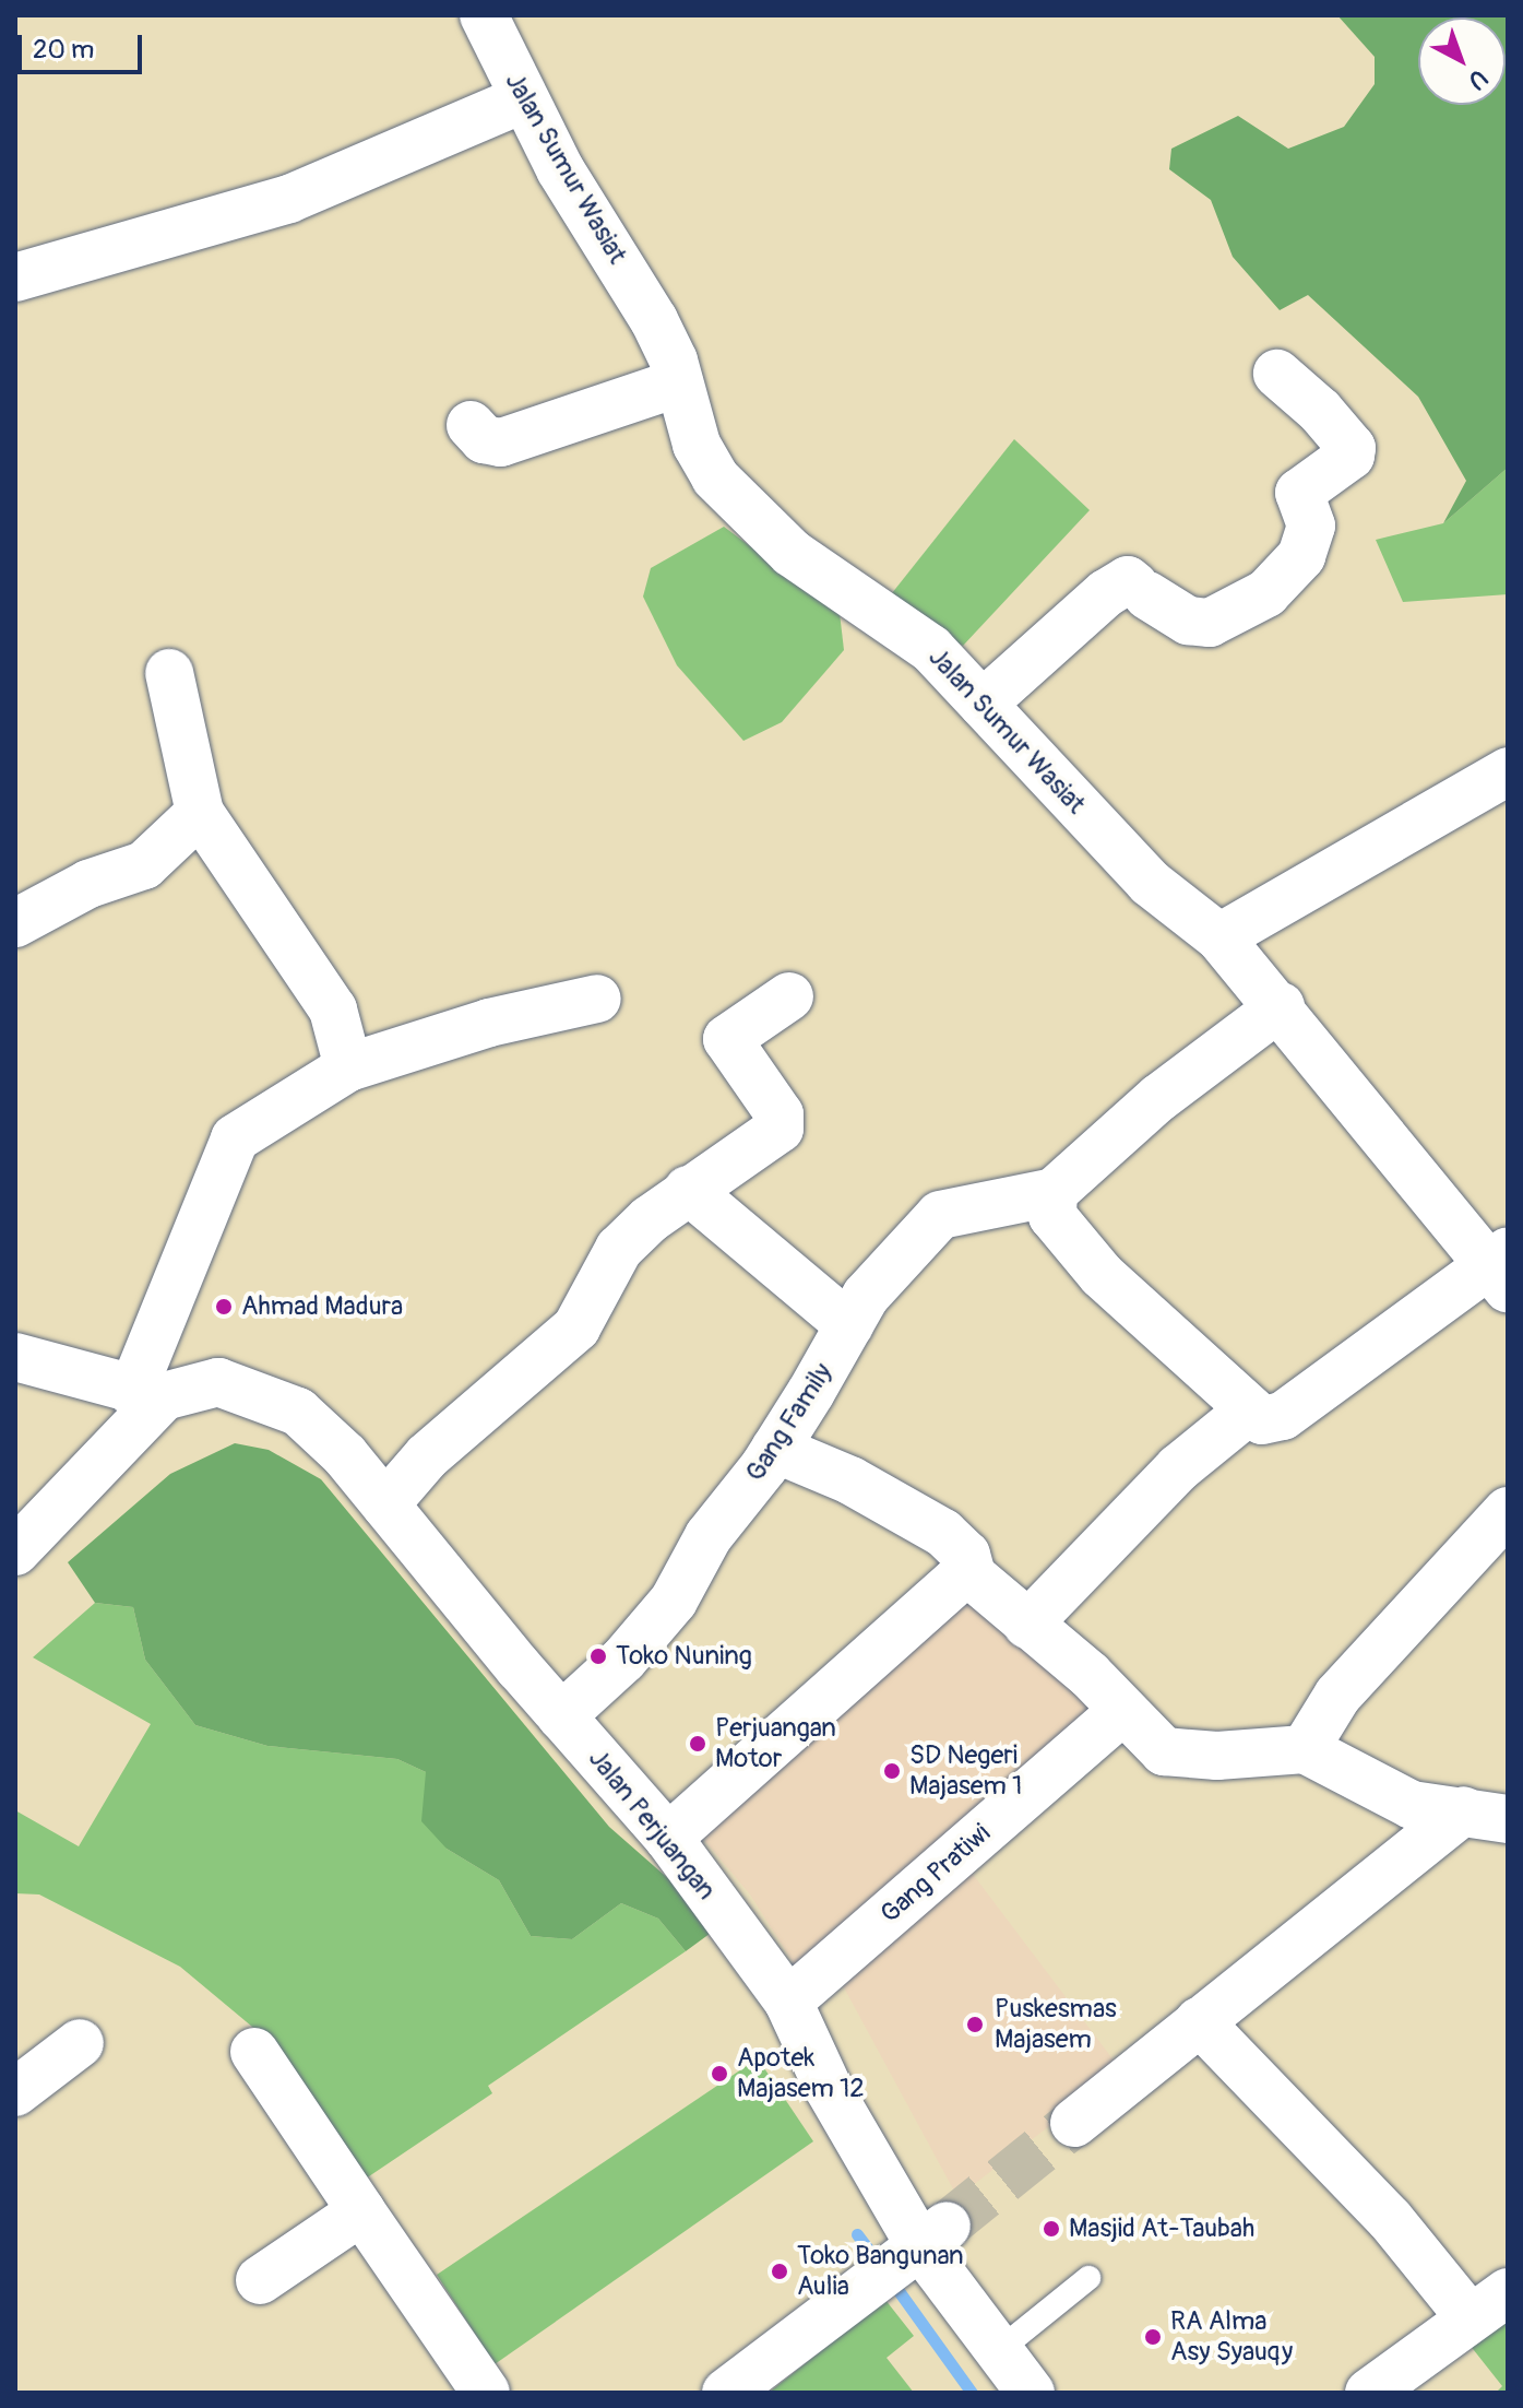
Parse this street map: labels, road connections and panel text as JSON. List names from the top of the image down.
{
  "streets": {
    "street": [
      "Jalan Sumur Wasiat",
      "Gang Family",
      "Jalan Perjuangan",
      "Gang Pratiwi"
    ]
  },
  "crossings": [
    ["Gang Family", "Jalan Perjuangan"],
    ["Jalan Perjuangan", "Gang Pratiwi"]
  ],
  "places": [
    "Ahmad Madura",
    "Toko Nuning",
    "Perjuangan Motor",
    "SD Negeri Majasem 1",
    "Puskesmas Majasem",
    "Apotek Majasem 12",
    "Masjid At-Taubah",
    "Toko Bangunan Aulia",
    "RA Alma Asy Syauqy"
  ],
  "scale_bar": "20 m",
  "north": "bottom right"
}
